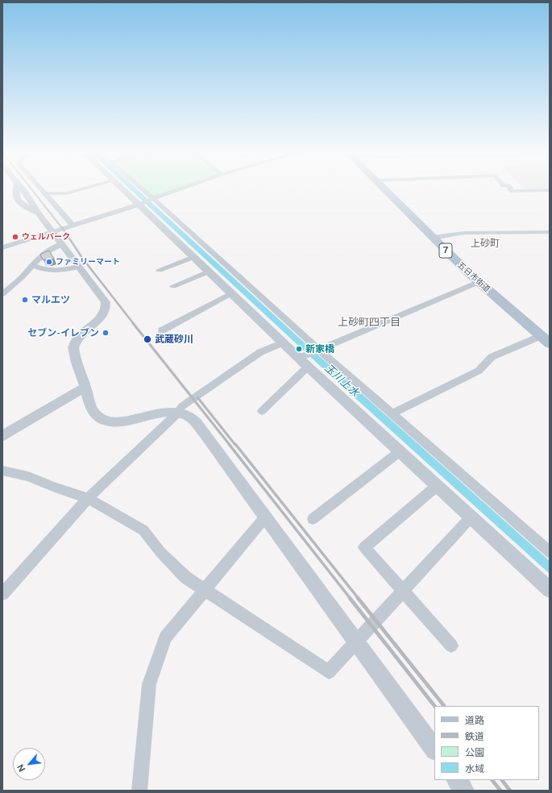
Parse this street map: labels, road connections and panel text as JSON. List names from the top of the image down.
{
  "streets": {
    "main road": ["7", "五日市街道"]
  },
  "districts": ["上砂町", "上砂町四丁目"],
  "water": ["玉川上水"],
  "places": [
    "ウェルパーク",
    "ファミリーマート",
    "マルエツ",
    "セブン-イレブン",
    "武蔵砂川",
    "新家橋"
  ],
  "legend": [
    "道路",
    "鉄道",
    "公園",
    "水域"
  ],
  "north": "bottom left"
}
